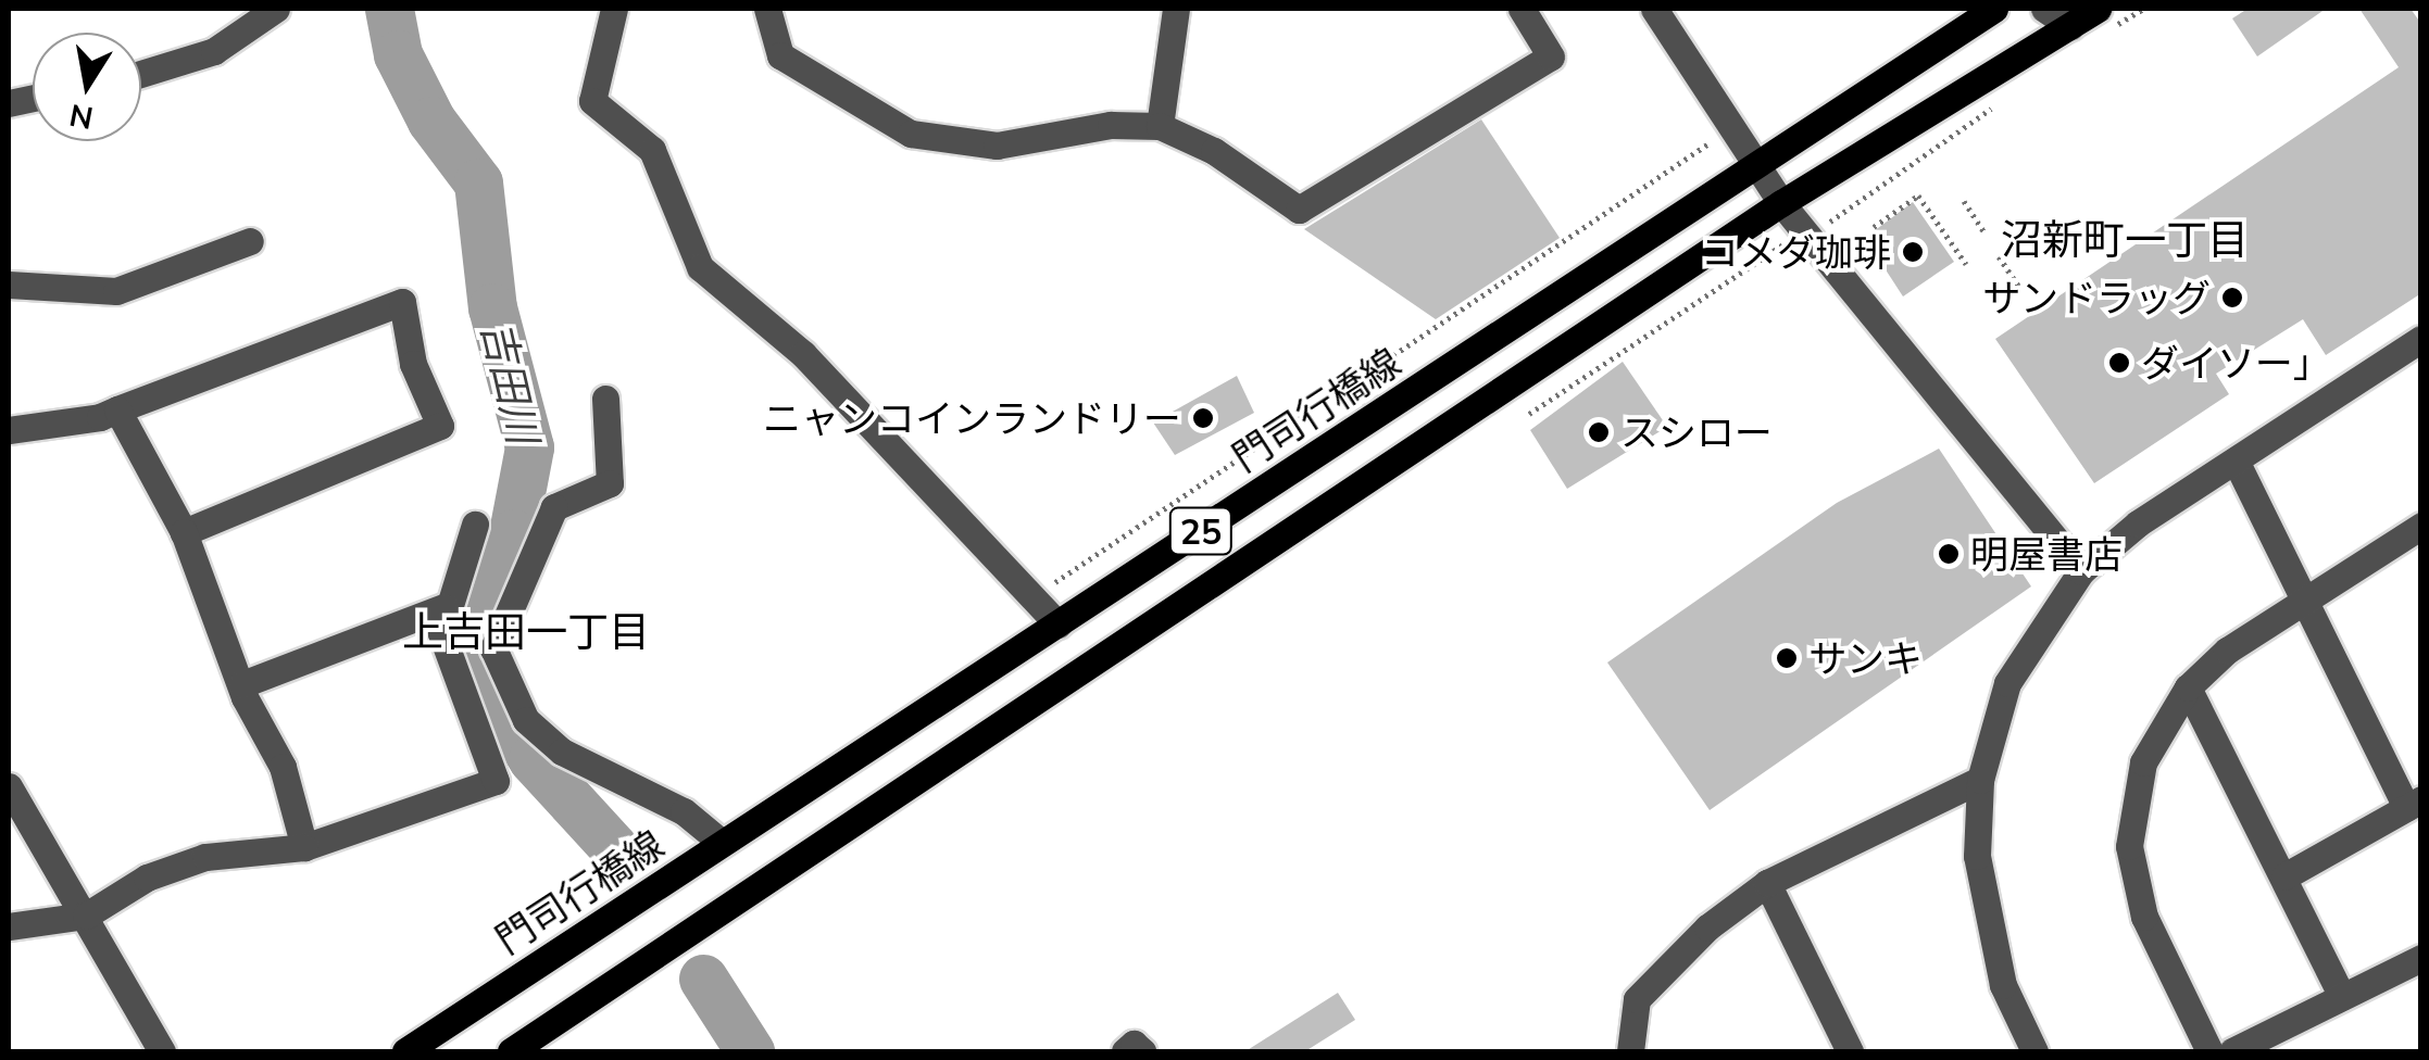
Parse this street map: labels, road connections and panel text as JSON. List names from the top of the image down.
{
  "streets": {
    "main road": ["門司行橋線", "25"]
  },
  "districts": ["沼新町一丁目", "上吉田一丁目"],
  "water": ["吉田川"],
  "places": [
    "コメダ珈琲",
    "サンドラッグ",
    "ダイソー」",
    "ニャンコインランドリー",
    "スシロー",
    "明屋書店",
    "サンキ"
  ],
  "north": "bottom"
}
